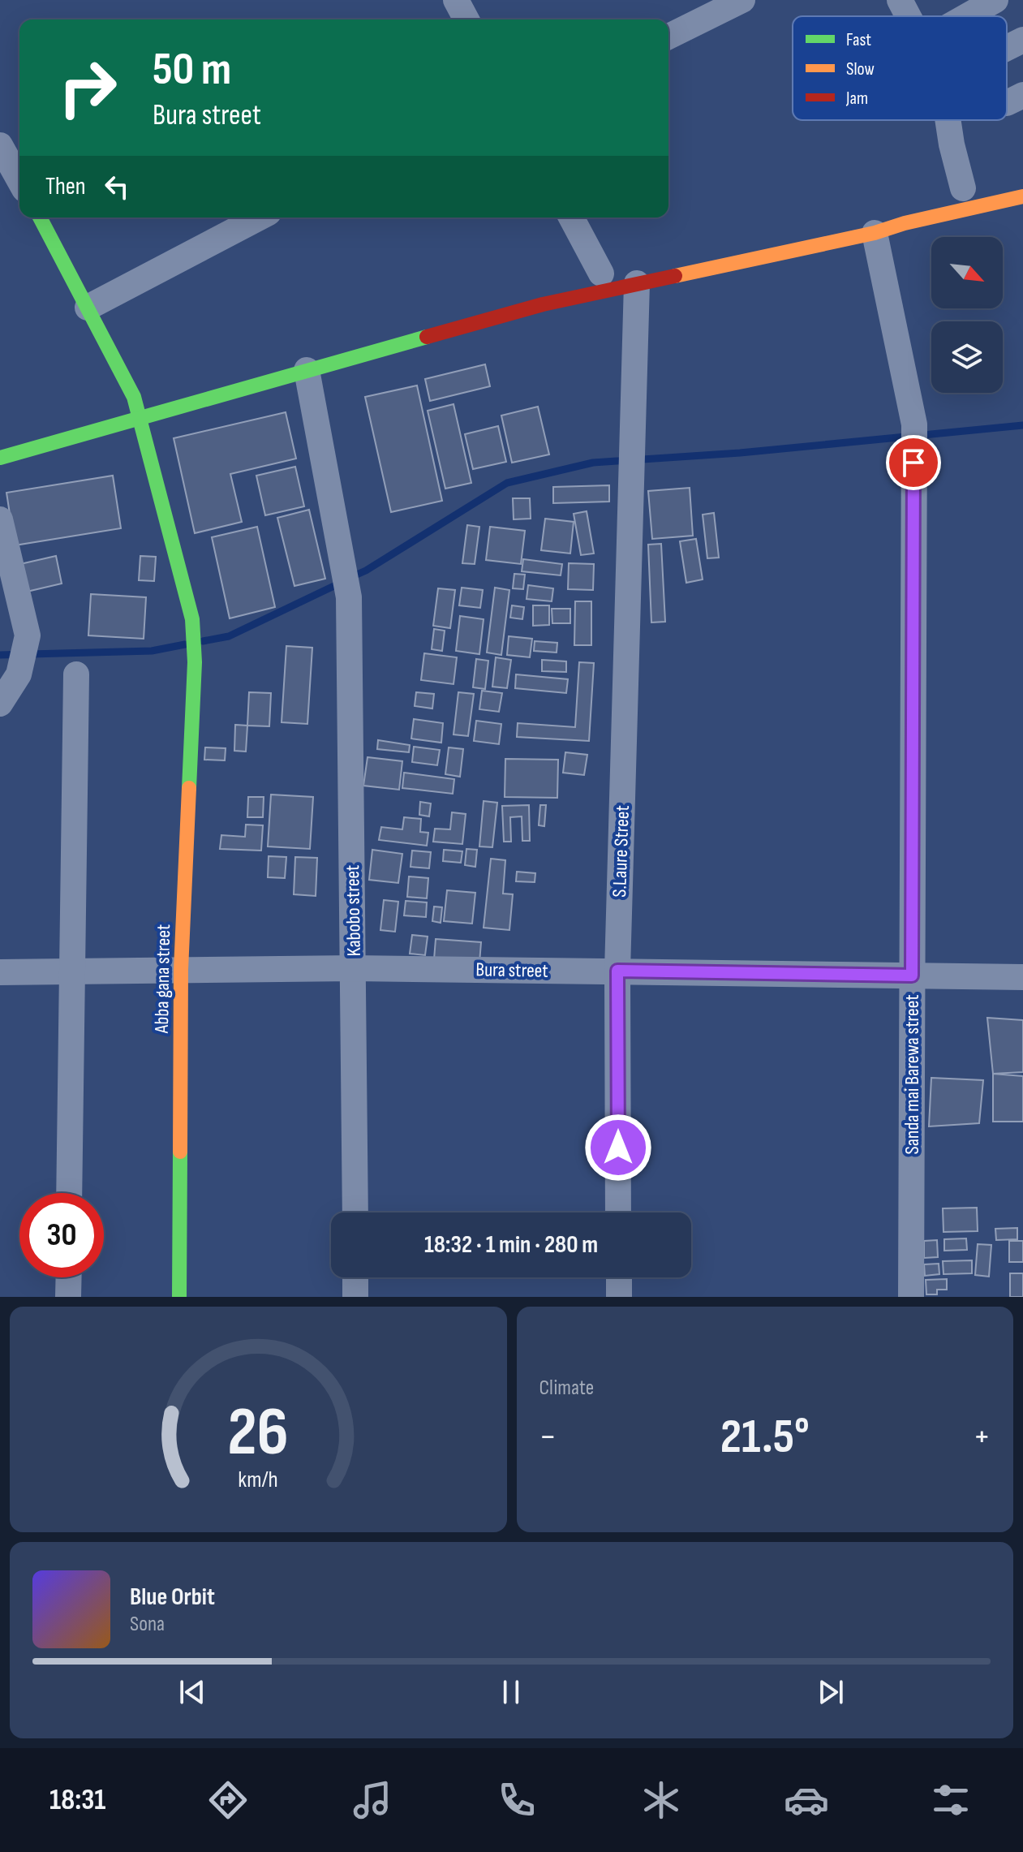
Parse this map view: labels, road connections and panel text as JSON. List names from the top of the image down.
{
  "streets": {
    "street": [
      "S.Laure Street",
      "Kabobo street",
      "Bura street",
      "Abba gana street",
      "Sanda mai Barewa street"
    ]
  },
  "crossings": [
    ["S.Laure Street", "Bura street"],
    ["Kabobo street", "Bura street"],
    ["Bura street", "Abba gana street"],
    ["Bura street", "Sanda mai Barewa street"]
  ],
  "legend": ["Fast", "Slow", "Jam"],
  "north": "bottom right",
  "page": {
    "turn": ["50 m", "Bura street"],
    "then": "Then",
    "limit": "30",
    "trip": "18:32 · 1 min · 280 m",
    "tile": "Climate",
    "heat": ["−", "21.5°", "+"],
    "song": ["Blue Orbit", "Sona"],
    "tabs": "18:31",
    "gauge": ["26", "km/h"]
  }
}
